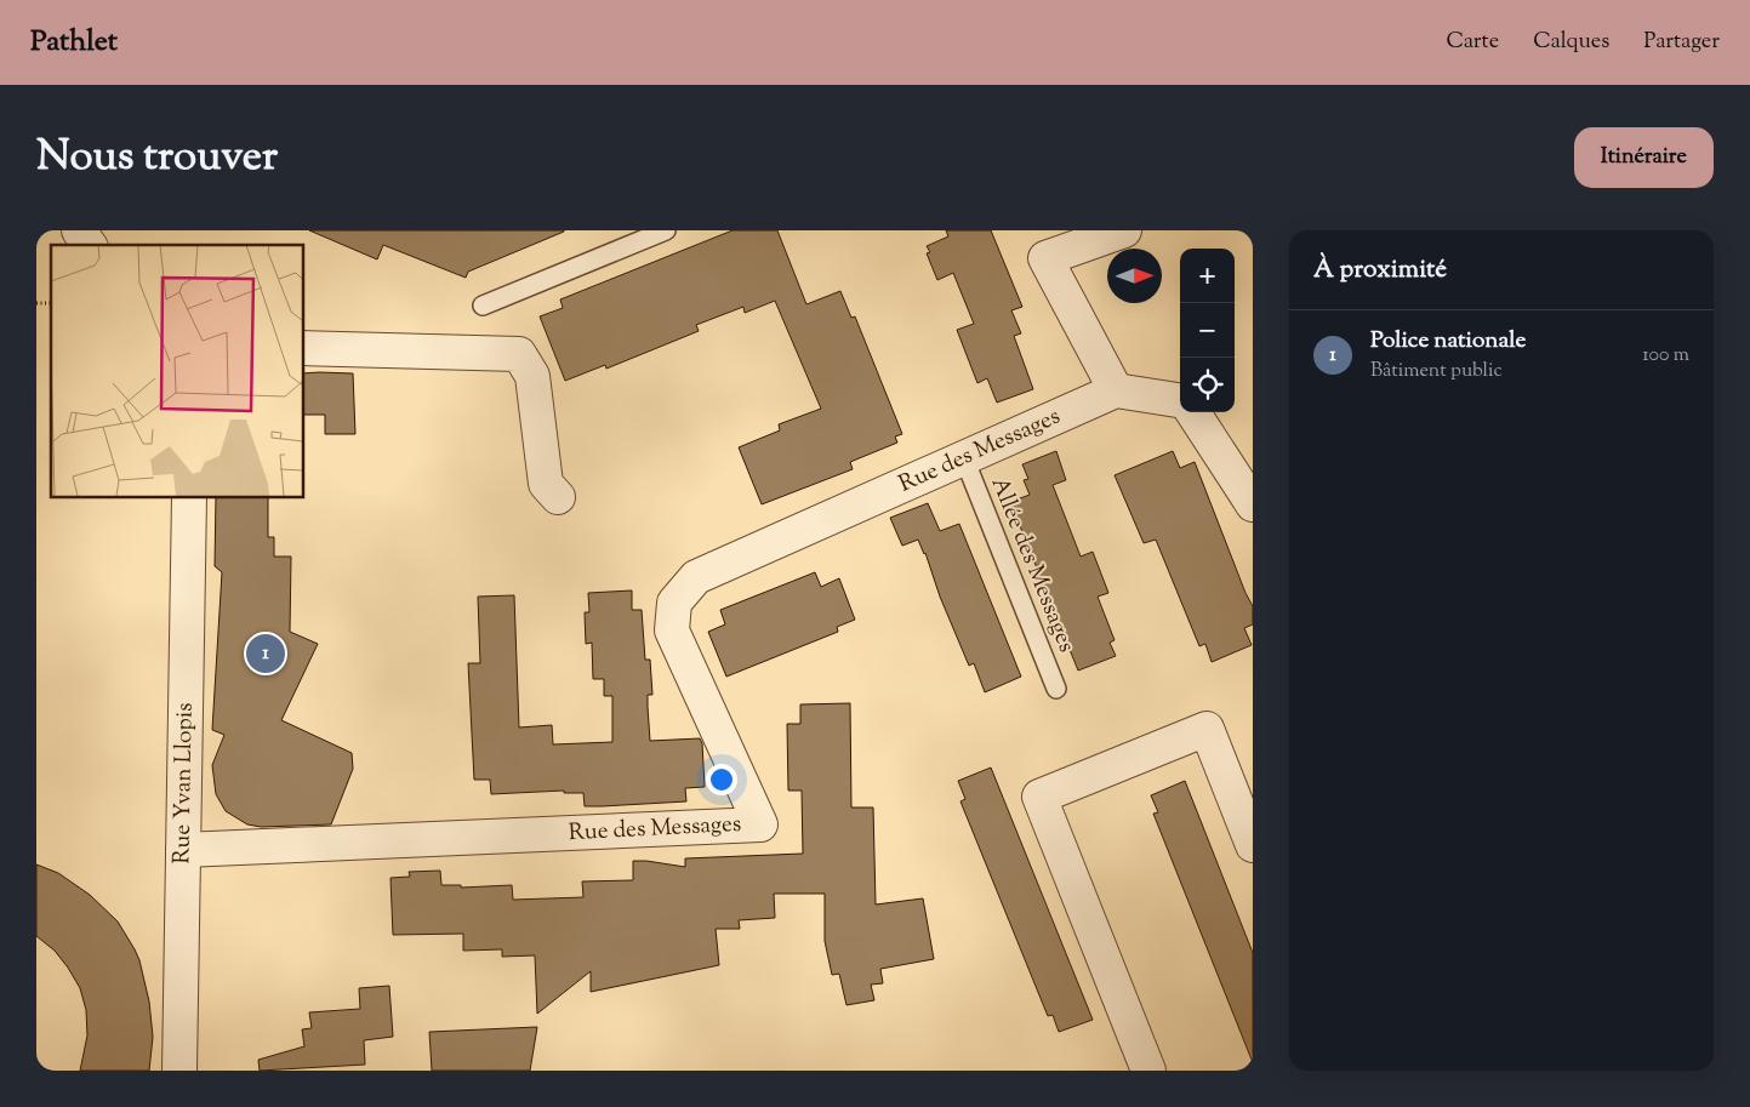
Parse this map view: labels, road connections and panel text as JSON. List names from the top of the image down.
{
  "streets": {
    "street": ["Rue des Messages", "Rue Yvan Llopis"],
    "lane": ["Allée des Messages"]
  },
  "crossings": [
    ["Rue des Messages", "Allée des Messages"],
    ["Rue des Messages", "Rue Yvan Llopis"]
  ],
  "north": "right",
  "page": {
    "header": "Pathlet",
    "nav": ["Carte", "Calques", "Partager"],
    "title": "Nous trouver",
    "buttons": "Itinéraire",
    "heading": "À proximité",
    "map_buttons": ["+", "−"],
    "list": [
      {
        "mark": "1",
        "name": "Police nationale",
        "note": "Bâtiment public",
        "value": "100 m"
      }
    ],
    "pins": "1"
  }
}
